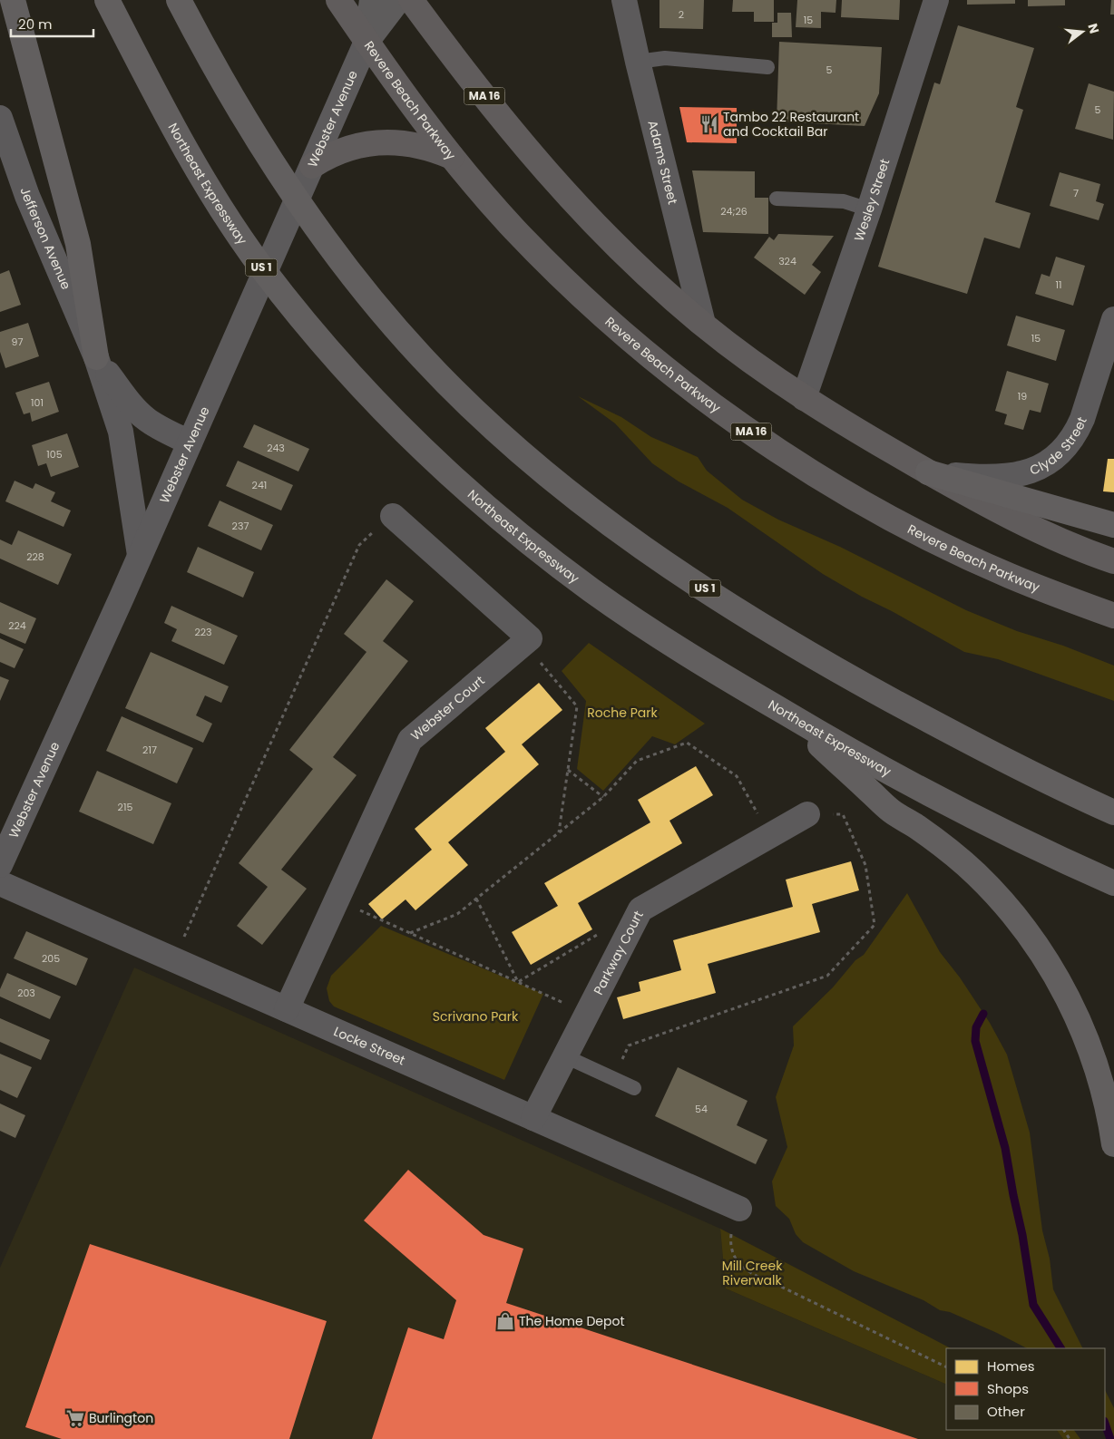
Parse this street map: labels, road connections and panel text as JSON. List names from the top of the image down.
{
  "streets": {
    "highway": [
      "MA 16",
      "Revere Beach Parkway",
      "Northeast Expressway",
      "US 1"
    ],
    "street": [
      "Webster Avenue",
      "Adams Street",
      "Wesley Street",
      "Jefferson Avenue",
      "Clyde Street",
      "Webster Court",
      "Parkway Court",
      "Locke Street"
    ]
  },
  "crossings": [
    ["MA 16", "Adams Street"],
    ["MA 16", "Wesley Street"],
    ["MA 16", "Clyde Street"],
    ["Revere Beach Parkway", "Webster Avenue"],
    ["Webster Avenue", "Jefferson Avenue"],
    ["Webster Court", "Locke Street"],
    ["Parkway Court", "Locke Street"]
  ],
  "parks": ["Roche Park", "Scrivano Park", "Mill Creek Riverwalk"],
  "places": {
    "restaurant": ["Tambo 22 Restaurant and Cocktail Bar"],
    "shop": ["The Home Depot"],
    "supermarket": ["Burlington"]
  },
  "house_numbers": [
    "2",
    "15",
    "5",
    "5",
    "7",
    "24;26",
    "324",
    "11",
    "15",
    "97",
    "19",
    "101",
    "243",
    "105",
    "241",
    "237",
    "228",
    "224",
    "223",
    "217",
    "215",
    "205",
    "203",
    "54"
  ],
  "legend": ["Homes", "Shops", "Other"],
  "scale_bar": "20 m",
  "north": "right"
}
